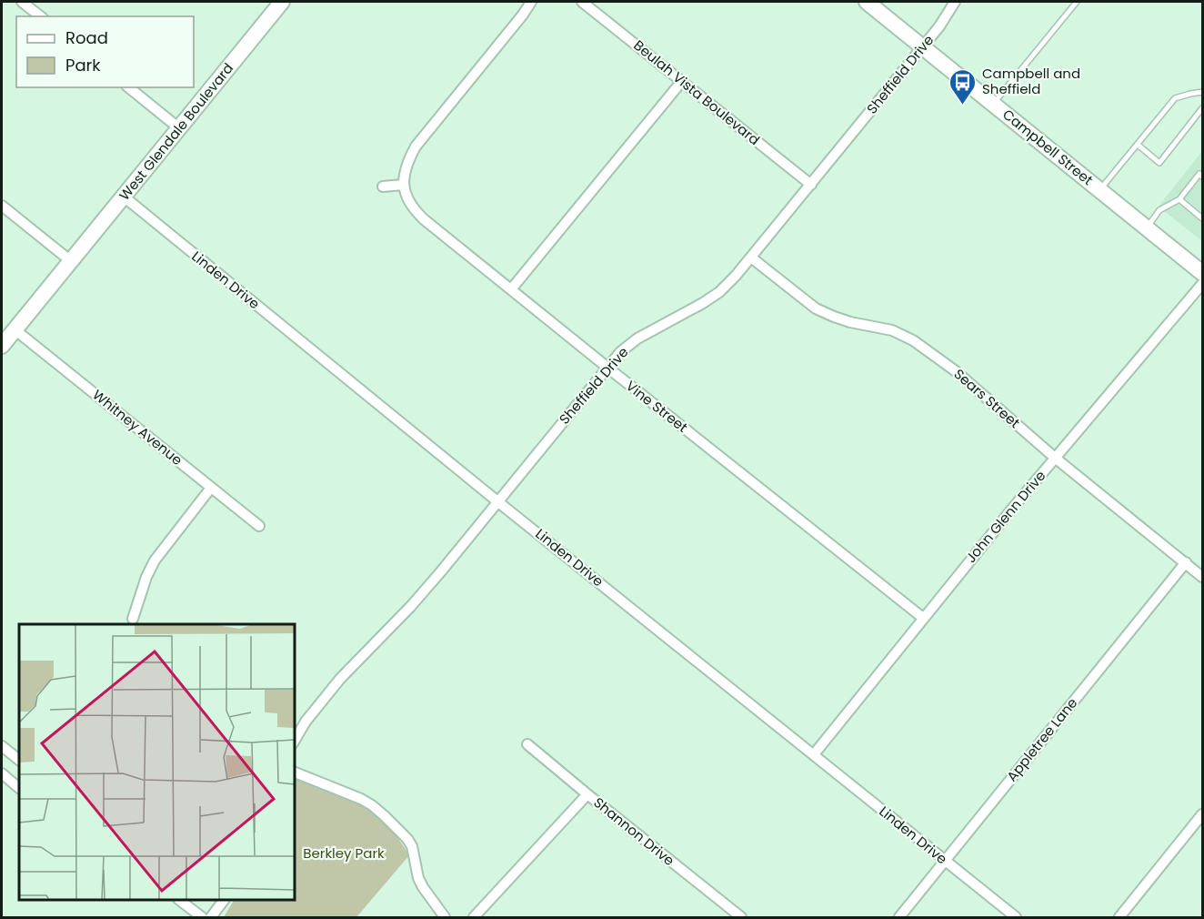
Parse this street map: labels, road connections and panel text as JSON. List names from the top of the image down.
{
  "streets": {
    "street": [
      "Sheffield Drive",
      "Beulah Vista Boulevard",
      "West Glendale Boulevard",
      "Campbell Street",
      "Linden Drive",
      "Sears Street",
      "Vine Street",
      "Whitney Avenue",
      "John Glenn Drive",
      "Appletree Lane",
      "Shannon Drive"
    ]
  },
  "crossings": [
    ["Sheffield Drive", "Beulah Vista Boulevard"],
    ["Sheffield Drive", "Campbell Street"],
    ["Sheffield Drive", "Linden Drive"],
    ["Sheffield Drive", "Sears Street"],
    ["Sheffield Drive", "Vine Street"],
    ["West Glendale Boulevard", "Linden Drive"],
    ["West Glendale Boulevard", "Whitney Avenue"],
    ["Linden Drive", "John Glenn Drive"],
    ["Linden Drive", "Appletree Lane"],
    ["Sears Street", "John Glenn Drive"],
    ["Sears Street", "Appletree Lane"],
    ["Vine Street", "John Glenn Drive"]
  ],
  "parks": ["Berkley Park"],
  "places": {
    "bus stop": ["Campbell and Sheffield"]
  },
  "legend": ["Road", "Park"]
}
